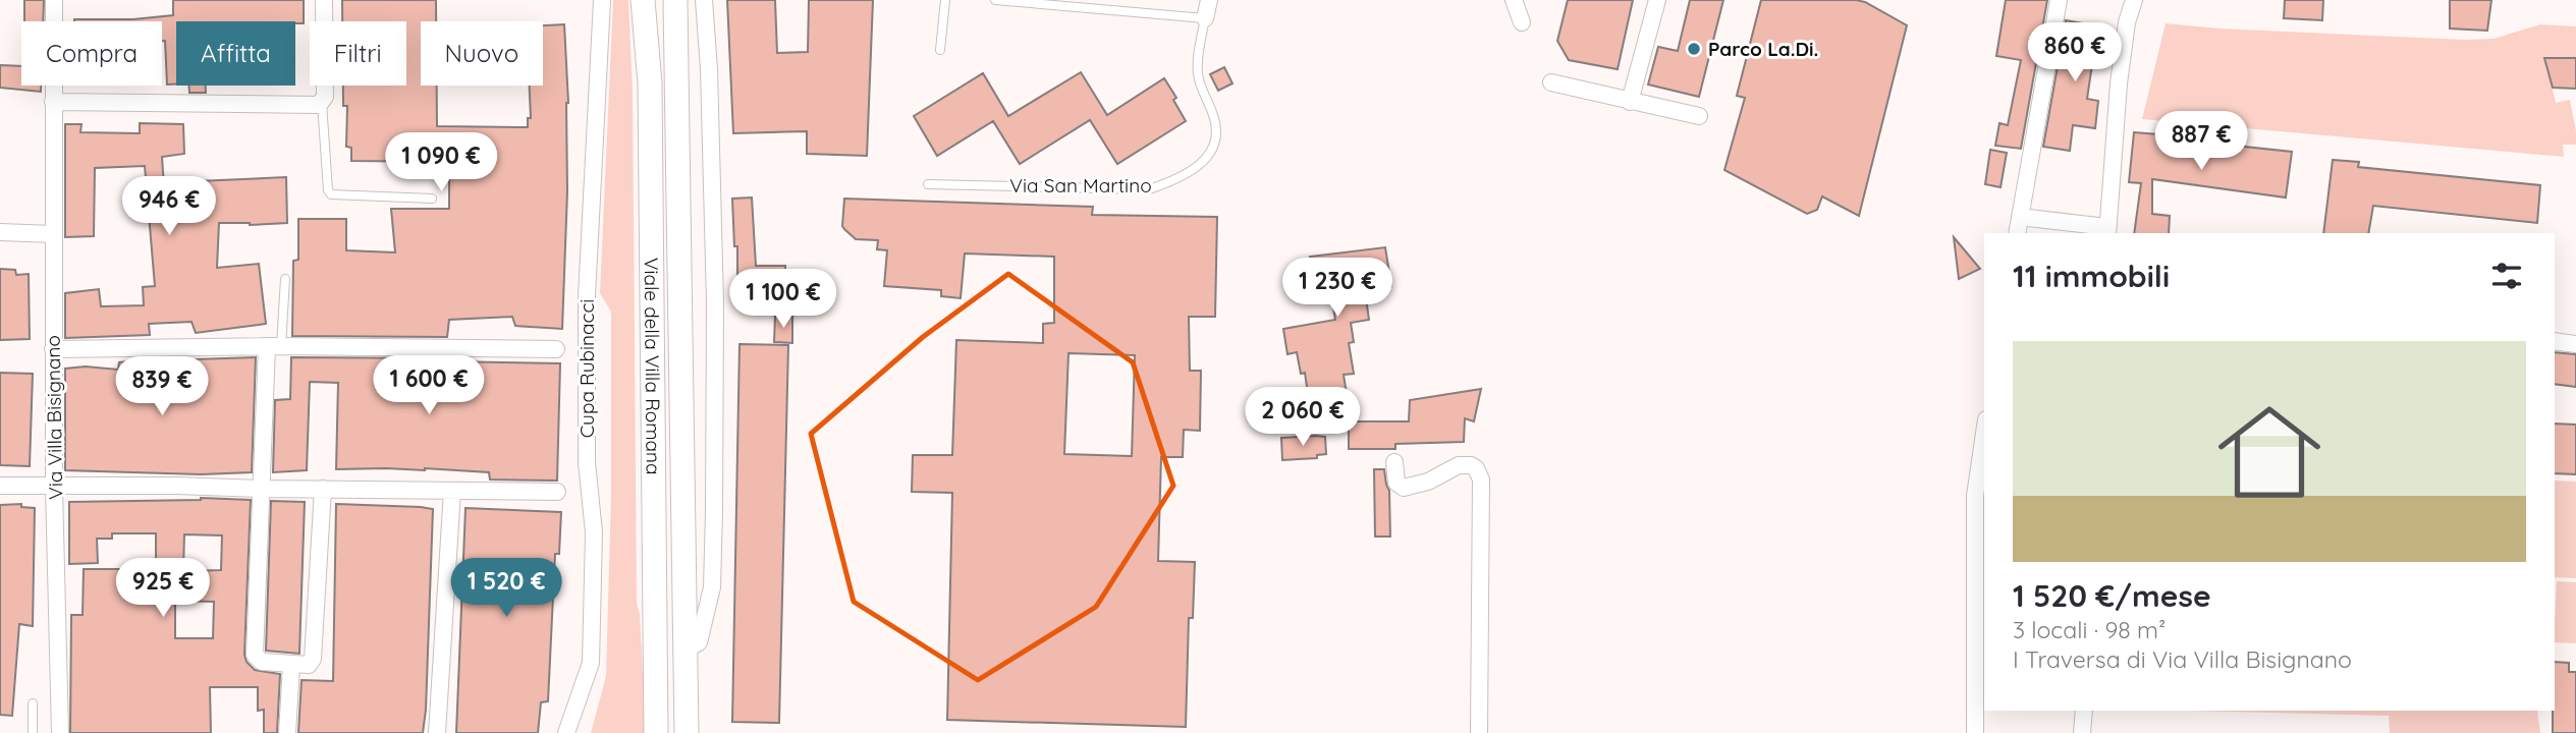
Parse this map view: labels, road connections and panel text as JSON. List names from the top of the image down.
{
  "streets": {
    "main road": ["Viale della Villa Romana"],
    "street": ["Via San Martino", "Cupa Rubinacci", "Via Villa Bisignano"]
  },
  "places": ["Parco La.Di."],
  "page": {
    "chip": [
      "Compra",
      "Affitta",
      "Filtri",
      "Nuovo"
    ],
    "price": [
      "860 €",
      "887 €",
      "1 090 €",
      "946 €",
      "1 230 €",
      "1 100 €",
      "1 600 €",
      "839 €",
      "2 060 €",
      "925 €",
      "1 520 €"
    ],
    "heading": "11 immobili",
    "list": [
      {
        "name": "1 520 €/mese",
        "note": "3 locali · 98 m² · I Traversa di Via Villa Bisignano"
      }
    ]
  }
}
